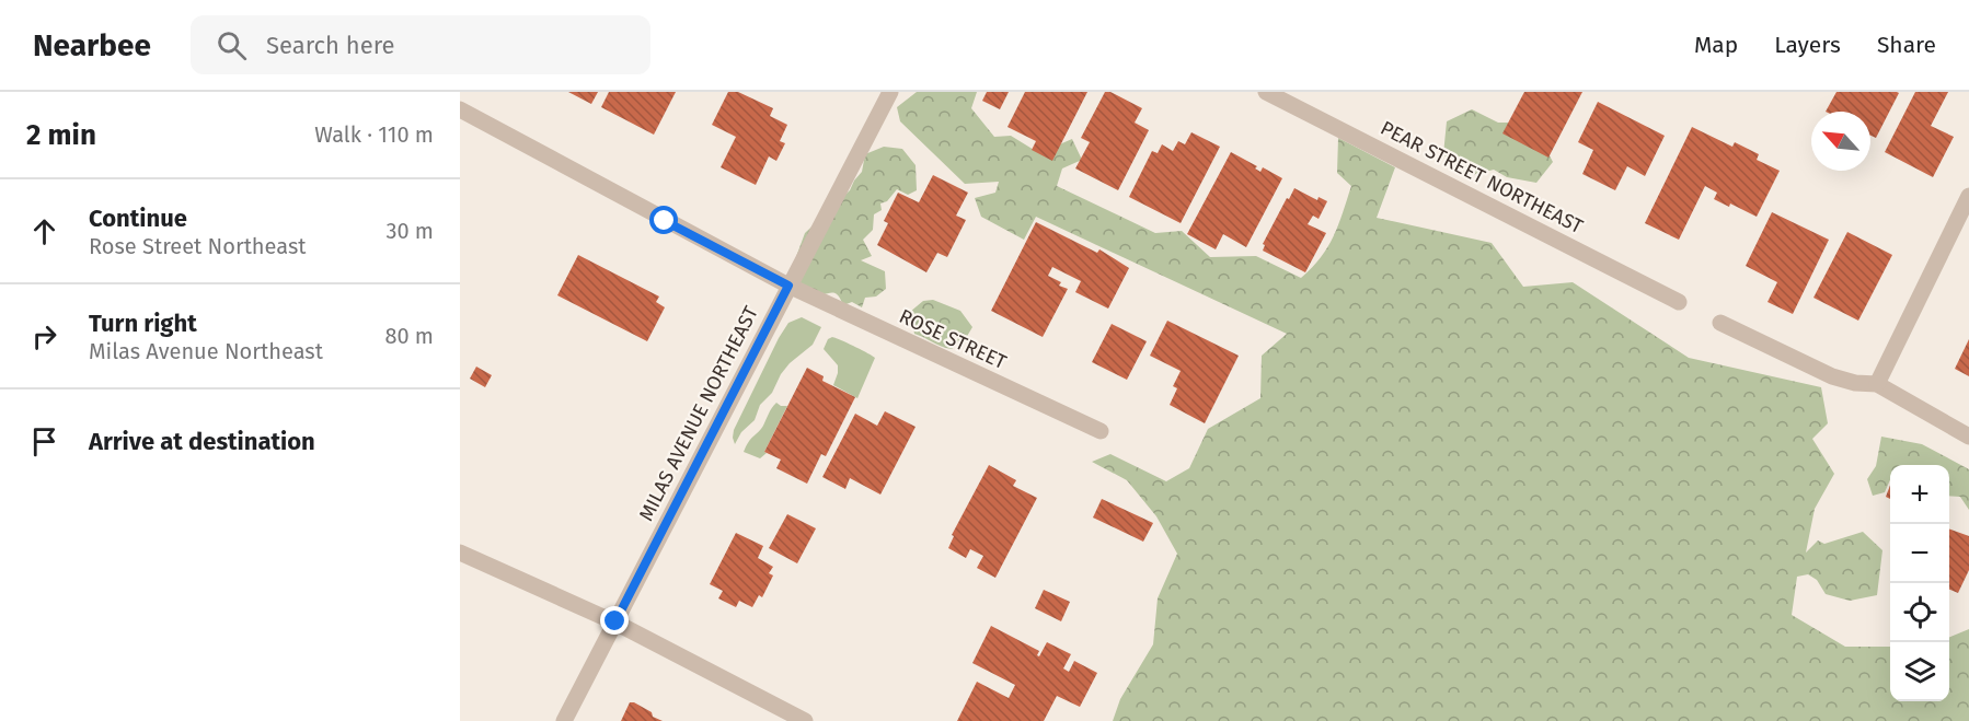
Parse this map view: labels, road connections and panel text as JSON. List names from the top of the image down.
{
  "streets": {
    "street": ["PEAR STREET NORTHEAST", "ROSE STREET", "MILAS AVENUE NORTHEAST"]
  },
  "crossings": [
    ["ROSE STREET", "MILAS AVENUE NORTHEAST"]
  ],
  "north": "top left",
  "page": {
    "header": "Nearbee",
    "search": "Search here",
    "nav": ["Map", "Layers", "Share"],
    "heading": ["2 min", "Walk · 110 m"],
    "list": [
      ["Continue", "Rose Street Northeast", "30 m"],
      ["Turn right", "Milas Avenue Northeast", "80 m"],
      "Arrive at destination"
    ],
    "map_buttons": ["+", "−"]
  }
}
